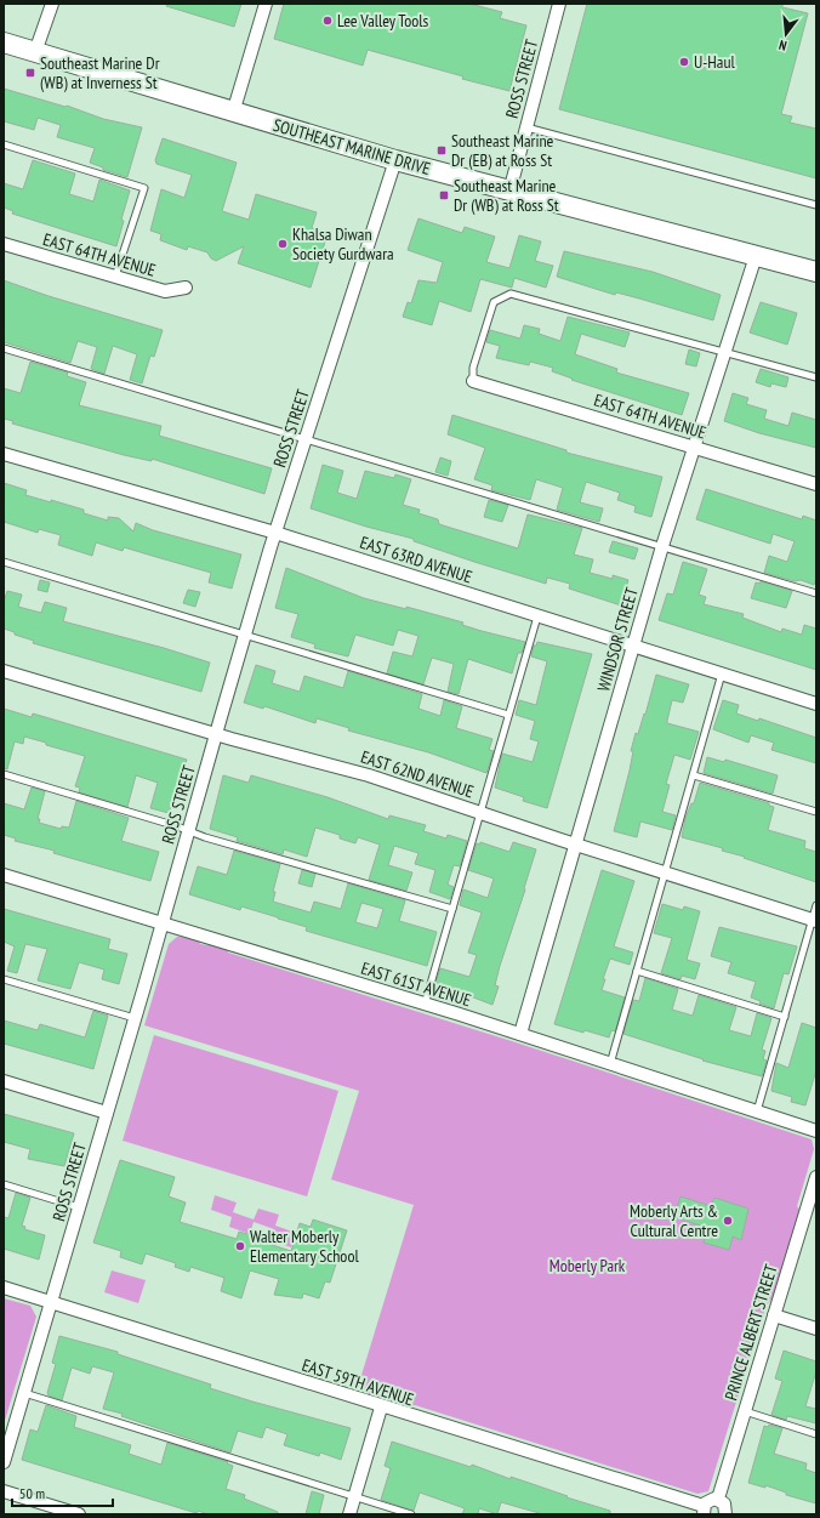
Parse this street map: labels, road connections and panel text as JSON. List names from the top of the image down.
{
  "streets": {
    "main road": ["SOUTHEAST MARINE DRIVE"],
    "street": [
      "ROSS STREET",
      "EAST 64TH AVENUE",
      "EAST 63RD AVENUE",
      "WINDSOR STREET",
      "EAST 62ND AVENUE",
      "EAST 61ST AVENUE",
      "PRINCE ALBERT STREET",
      "EAST 59TH AVENUE"
    ]
  },
  "crossings": [
    ["ROSS STREET", "SOUTHEAST MARINE DRIVE"],
    ["ROSS STREET", "EAST 63RD AVENUE"],
    ["ROSS STREET", "EAST 62ND AVENUE"],
    ["ROSS STREET", "EAST 61ST AVENUE"],
    ["ROSS STREET", "EAST 59TH AVENUE"],
    ["SOUTHEAST MARINE DRIVE", "WINDSOR STREET"],
    ["EAST 64TH AVENUE", "WINDSOR STREET"],
    ["EAST 63RD AVENUE", "WINDSOR STREET"],
    ["WINDSOR STREET", "EAST 62ND AVENUE"],
    ["WINDSOR STREET", "EAST 61ST AVENUE"]
  ],
  "parks": ["Moberly Park"],
  "places": {
    "other": [
      "Lee Valley Tools",
      "U-Haul",
      "Khalsa Diwan Society Gurdwara",
      "Moberly Arts & Cultural Centre",
      "Walter Moberly Elementary School"
    ],
    "transit": ["Southeast Marine Dr (WB) at Inverness St", "Southeast Marine Dr (EB) at Ross St", "Southeast Marine Dr (WB) at Ross St"]
  },
  "scale_bar": "50 m",
  "north": "bottom"
}
